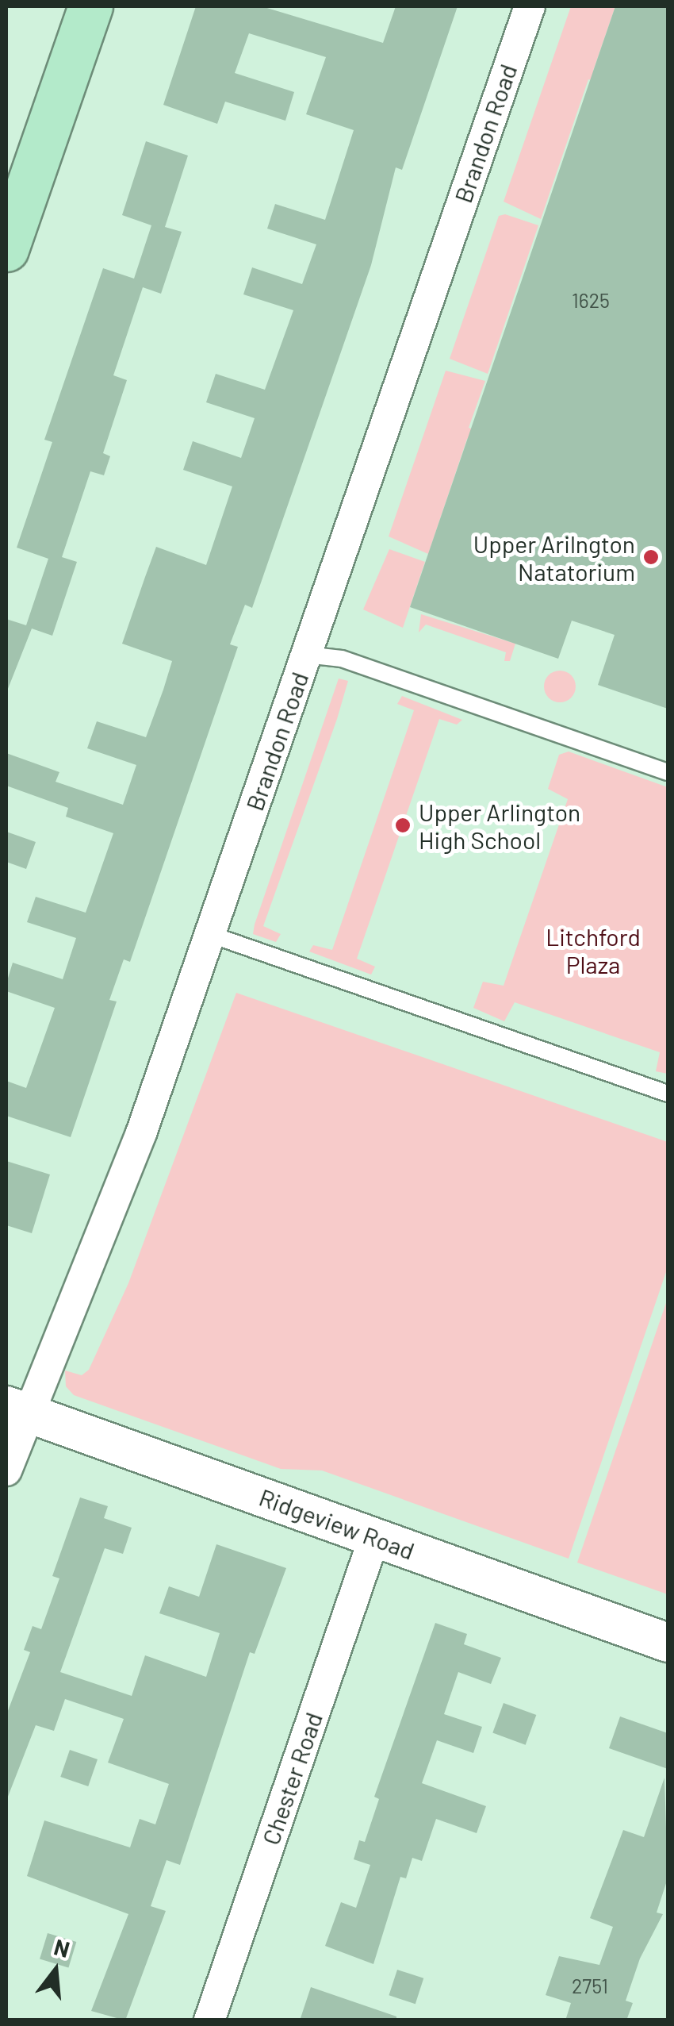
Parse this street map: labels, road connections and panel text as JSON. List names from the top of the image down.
{
  "streets": {
    "street": ["Brandon Road", "Ridgeview Road", "Chester Road"]
  },
  "crossings": [
    ["Brandon Road", "Ridgeview Road"],
    ["Ridgeview Road", "Chester Road"]
  ],
  "parks": ["Litchford Plaza"],
  "places": ["Upper Arilngton Natatorium", "Upper Arlington High School"],
  "house_numbers": ["1625", "2751"],
  "north": "top"
}
